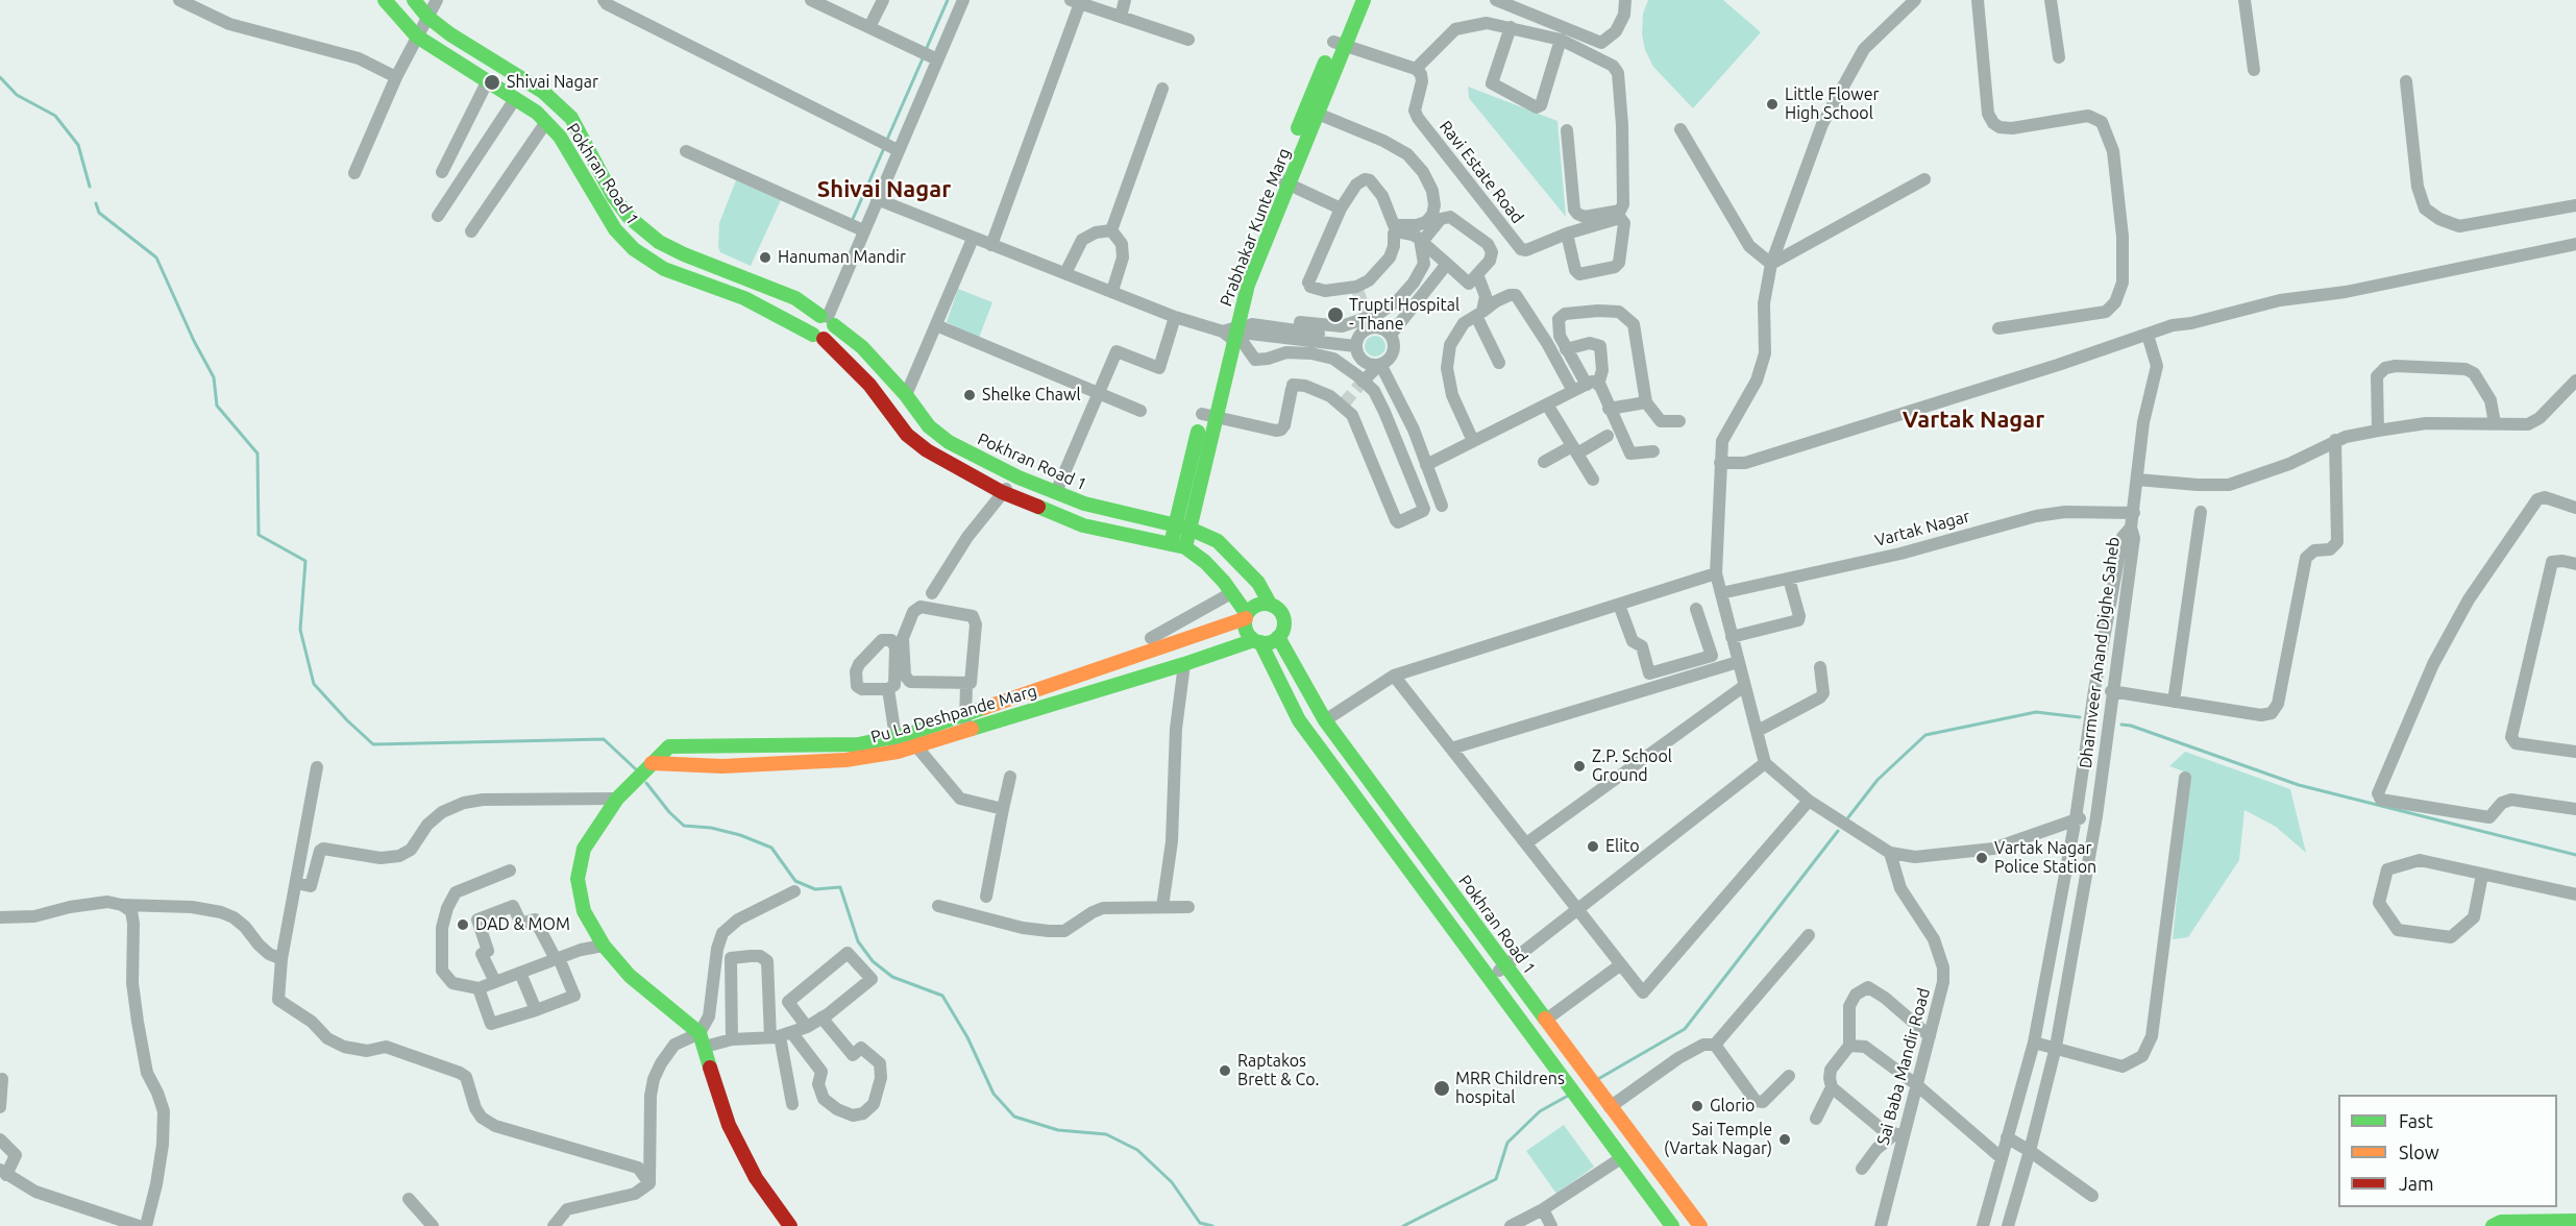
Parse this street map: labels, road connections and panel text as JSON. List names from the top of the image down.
{
  "streets": {
    "main road": ["Pokhran Road 1", "Prabhakar Kunte Marg", "Pu La Deshpande Marg"],
    "street": [
      "Ravi Estate Road",
      "Vartak Nagar",
      "Dharmveer Anand Dighe Saheb",
      "Sai Baba Mandir Road"
    ]
  },
  "crossings": [
    ["Pokhran Road 1", "Prabhakar Kunte Marg"],
    ["Pokhran Road 1", "Pu La Deshpande Marg"]
  ],
  "districts": ["Shivai Nagar", "Vartak Nagar"],
  "places": [
    "Shivai Nagar",
    "Little Flower High School",
    "Hanuman Mandir",
    "Trupti Hospital - Thane",
    "Shelke Chawl",
    "Z.P. School Ground",
    "Elito",
    "Vartak Nagar Police Station",
    "DAD & MOM",
    "Raptakos Brett & Co.",
    "MRR Childrens hospital",
    "Glorio",
    "Sai Temple (Vartak Nagar)"
  ],
  "legend": ["Fast", "Slow", "Jam"]
}
